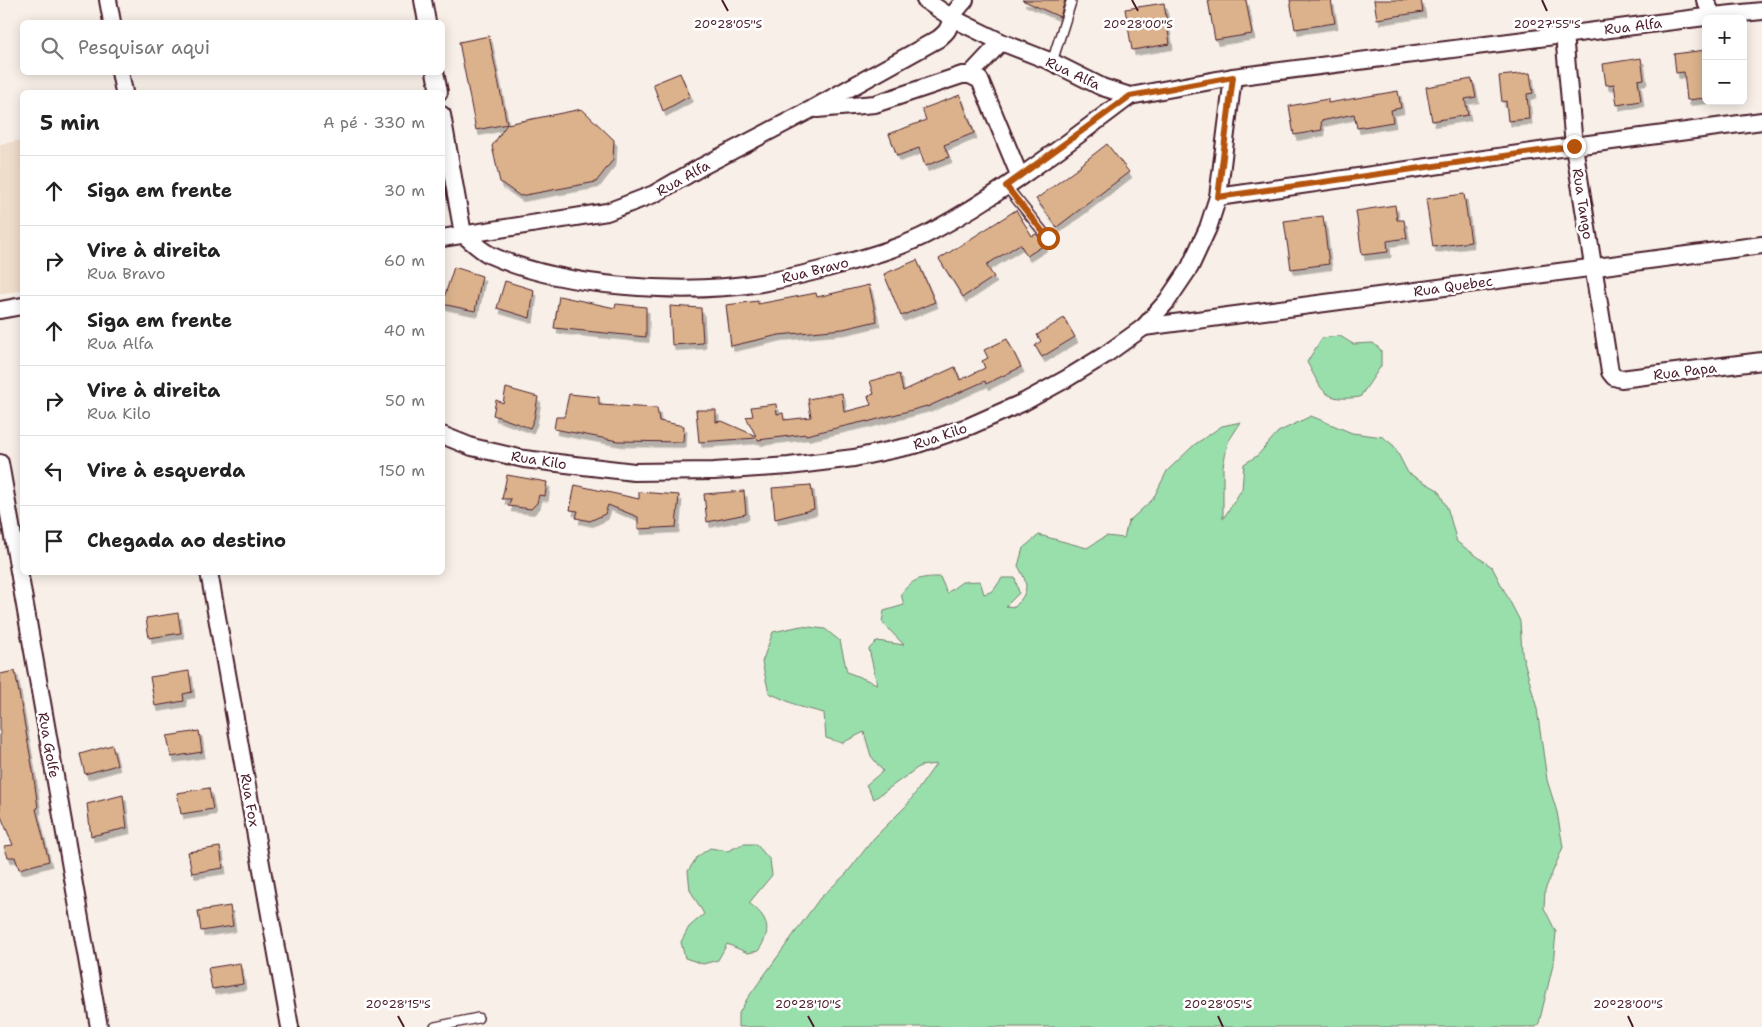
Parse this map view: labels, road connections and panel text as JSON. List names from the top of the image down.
{
  "streets": {
    "street": [
      "Rua Alfa",
      "Rua Tango",
      "Rua Bravo",
      "Rua Quebec",
      "Rua Papa",
      "Rua Kilo",
      "Rua Golfe",
      "Rua Fox"
    ]
  },
  "crossings": [
    ["Rua Alfa", "Rua Tango"],
    ["Rua Alfa", "Rua Bravo"],
    ["Rua Alfa", "Rua Kilo"],
    ["Rua Tango", "Rua Quebec"],
    ["Rua Tango", "Rua Papa"],
    ["Rua Quebec", "Rua Kilo"]
  ],
  "page": {
    "map_buttons": ["+", "−"],
    "search": "Pesquisar aqui",
    "heading": ["5 min", "A pé · 330 m"],
    "list": [
      ["Siga em frente", "30 m"],
      ["Vire à direita", "Rua Bravo", "60 m"],
      ["Siga em frente", "Rua Alfa", "40 m"],
      ["Vire à direita", "Rua Kilo", "50 m"],
      ["Vire à esquerda", "150 m"],
      "Chegada ao destino"
    ]
  },
  "coordinates": [
    "20°28'05\"S",
    "20°28'00\"S",
    "20°27'55\"S",
    "20°28'15\"S",
    "20°28'10\"S"
  ]
}
